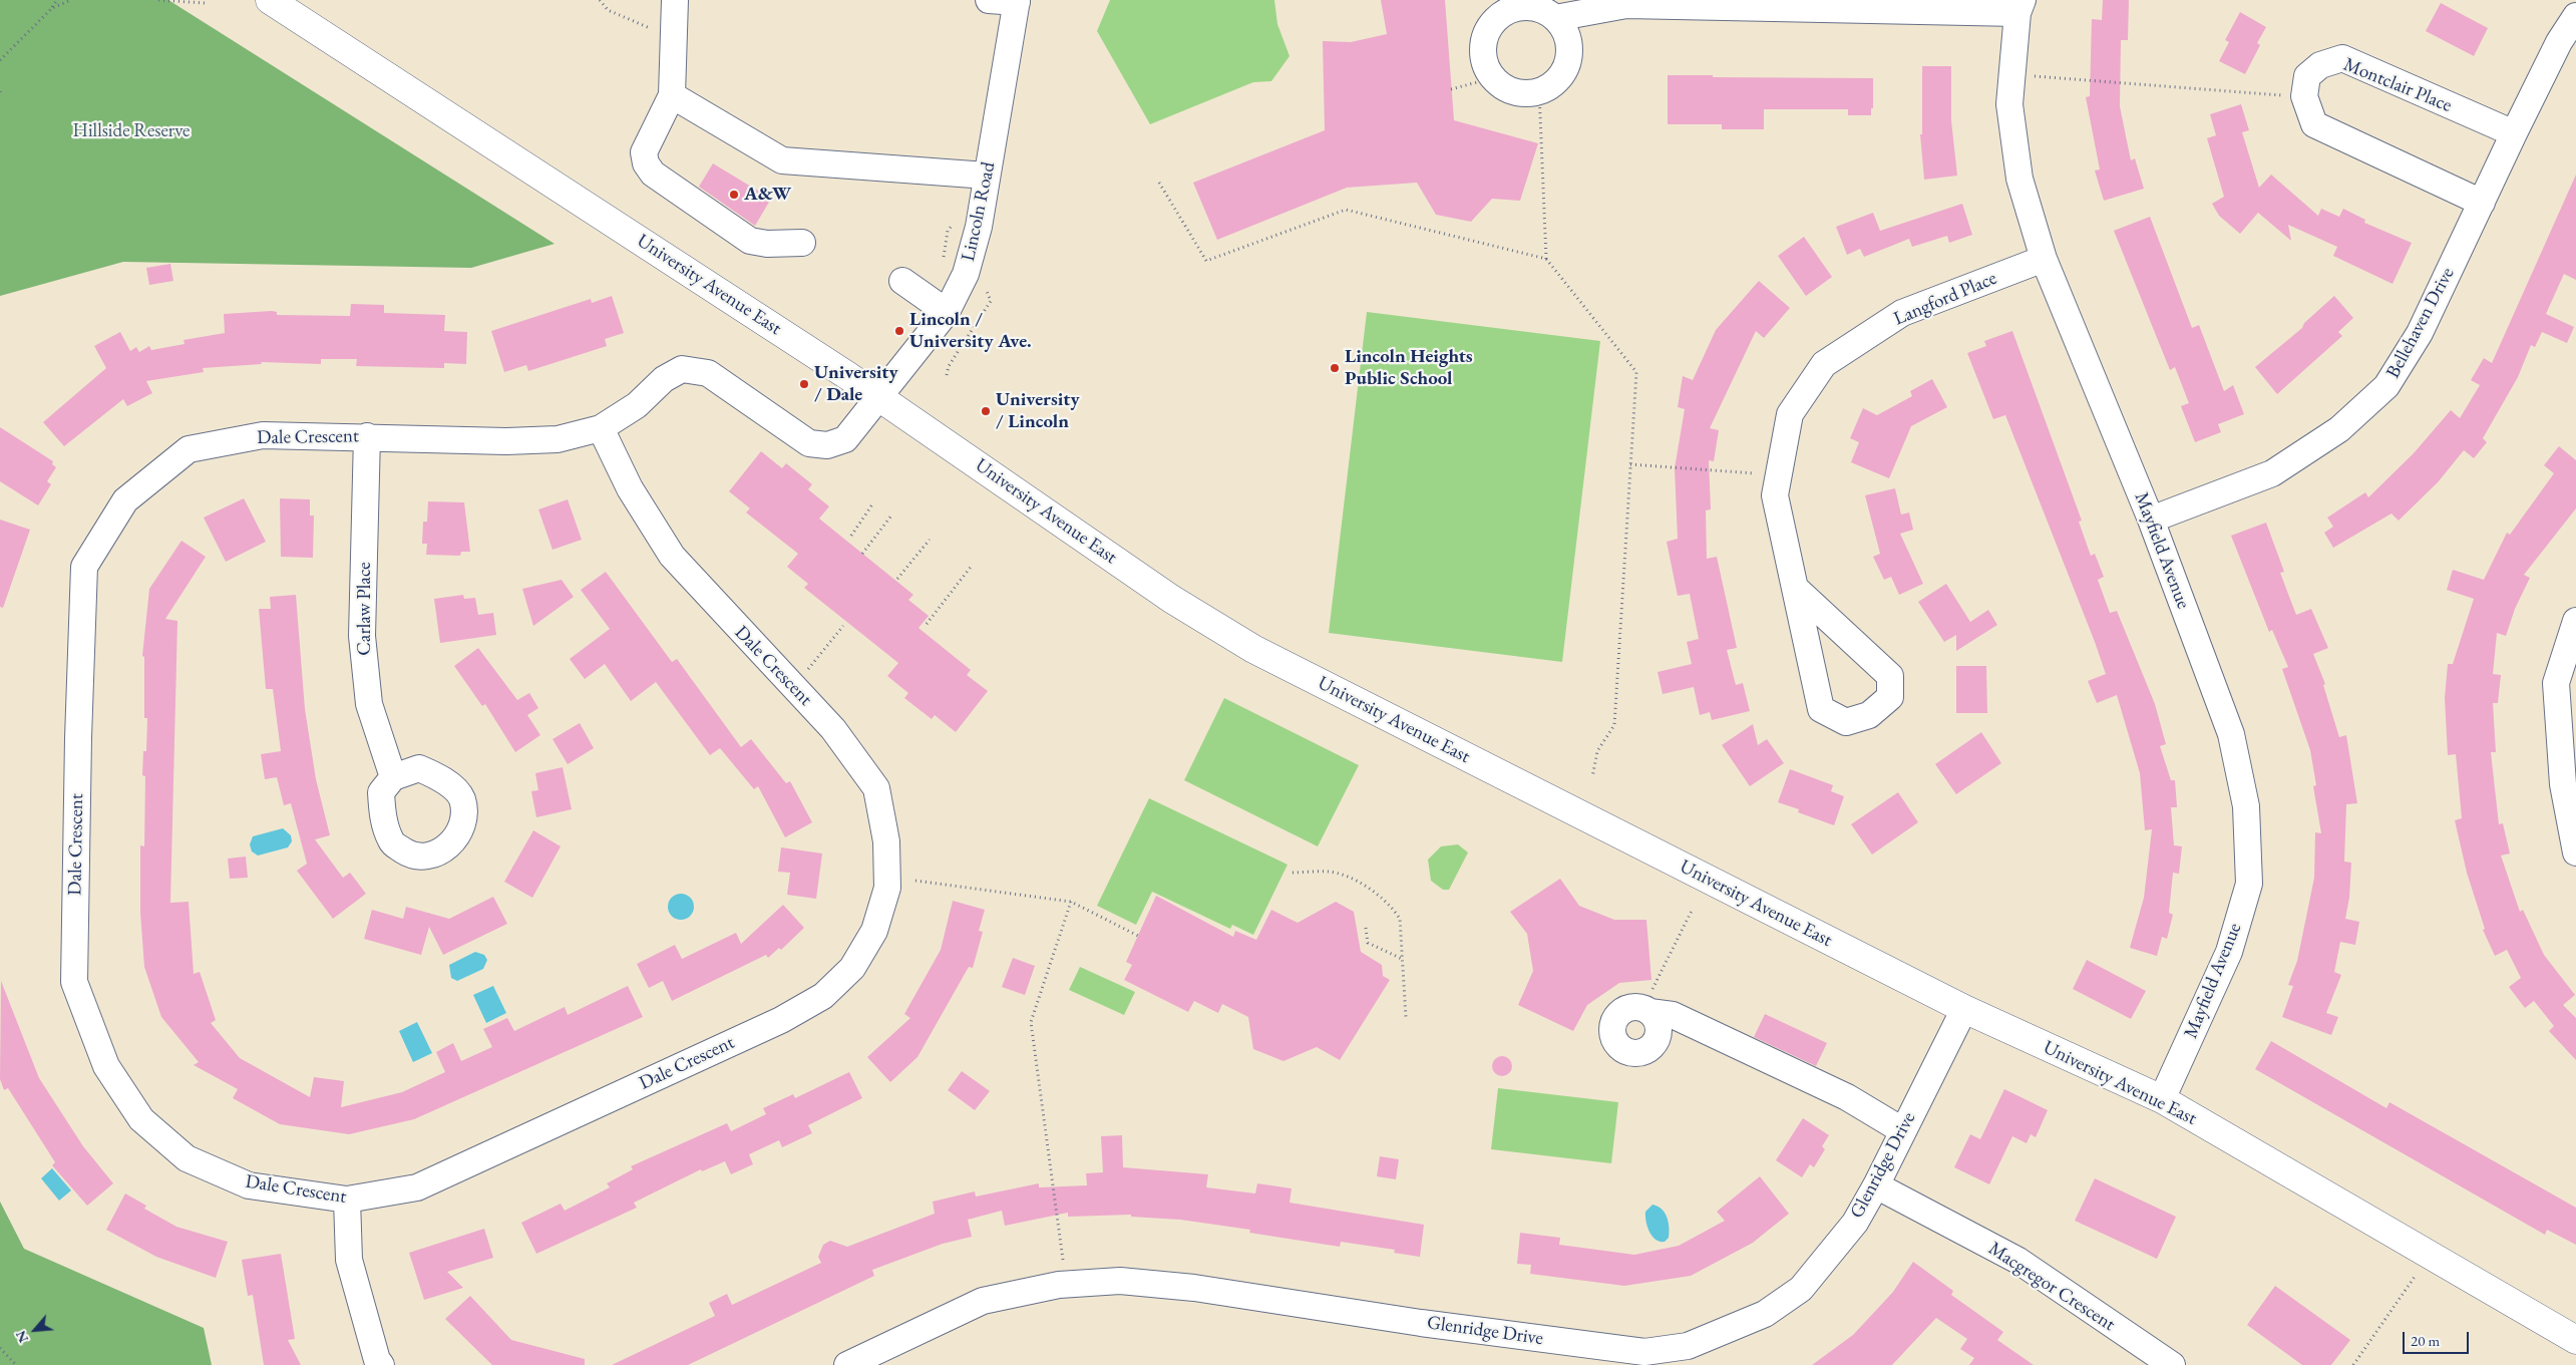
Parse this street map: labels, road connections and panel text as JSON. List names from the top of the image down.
{
  "streets": {
    "main road": ["University Avenue East"],
    "street": [
      "Montclair Place",
      "Lincoln Road",
      "Langford Place",
      "Bellehaven Drive",
      "Dale Crescent",
      "Mayfield Avenue",
      "Carlaw Place",
      "Glenridge Drive",
      "Macgregor Crescent"
    ]
  },
  "crossings": [
    ["Montclair Place", "Bellehaven Drive"],
    ["Lincoln Road", "University Avenue East"],
    ["Lincoln Road", "Dale Crescent"],
    ["University Avenue East", "Dale Crescent"],
    ["University Avenue East", "Mayfield Avenue"],
    ["University Avenue East", "Glenridge Drive"],
    ["Langford Place", "Mayfield Avenue"],
    ["Bellehaven Drive", "Mayfield Avenue"],
    ["Dale Crescent", "Carlaw Place"],
    ["Glenridge Drive", "Macgregor Crescent"]
  ],
  "parks": ["Hillside Reserve"],
  "places": [
    "A&W",
    "Lincoln / University Ave.",
    "Lincoln Heights Public School",
    "University / Dale",
    "University / Lincoln"
  ],
  "scale_bar": "20 m",
  "north": "bottom left"
}
